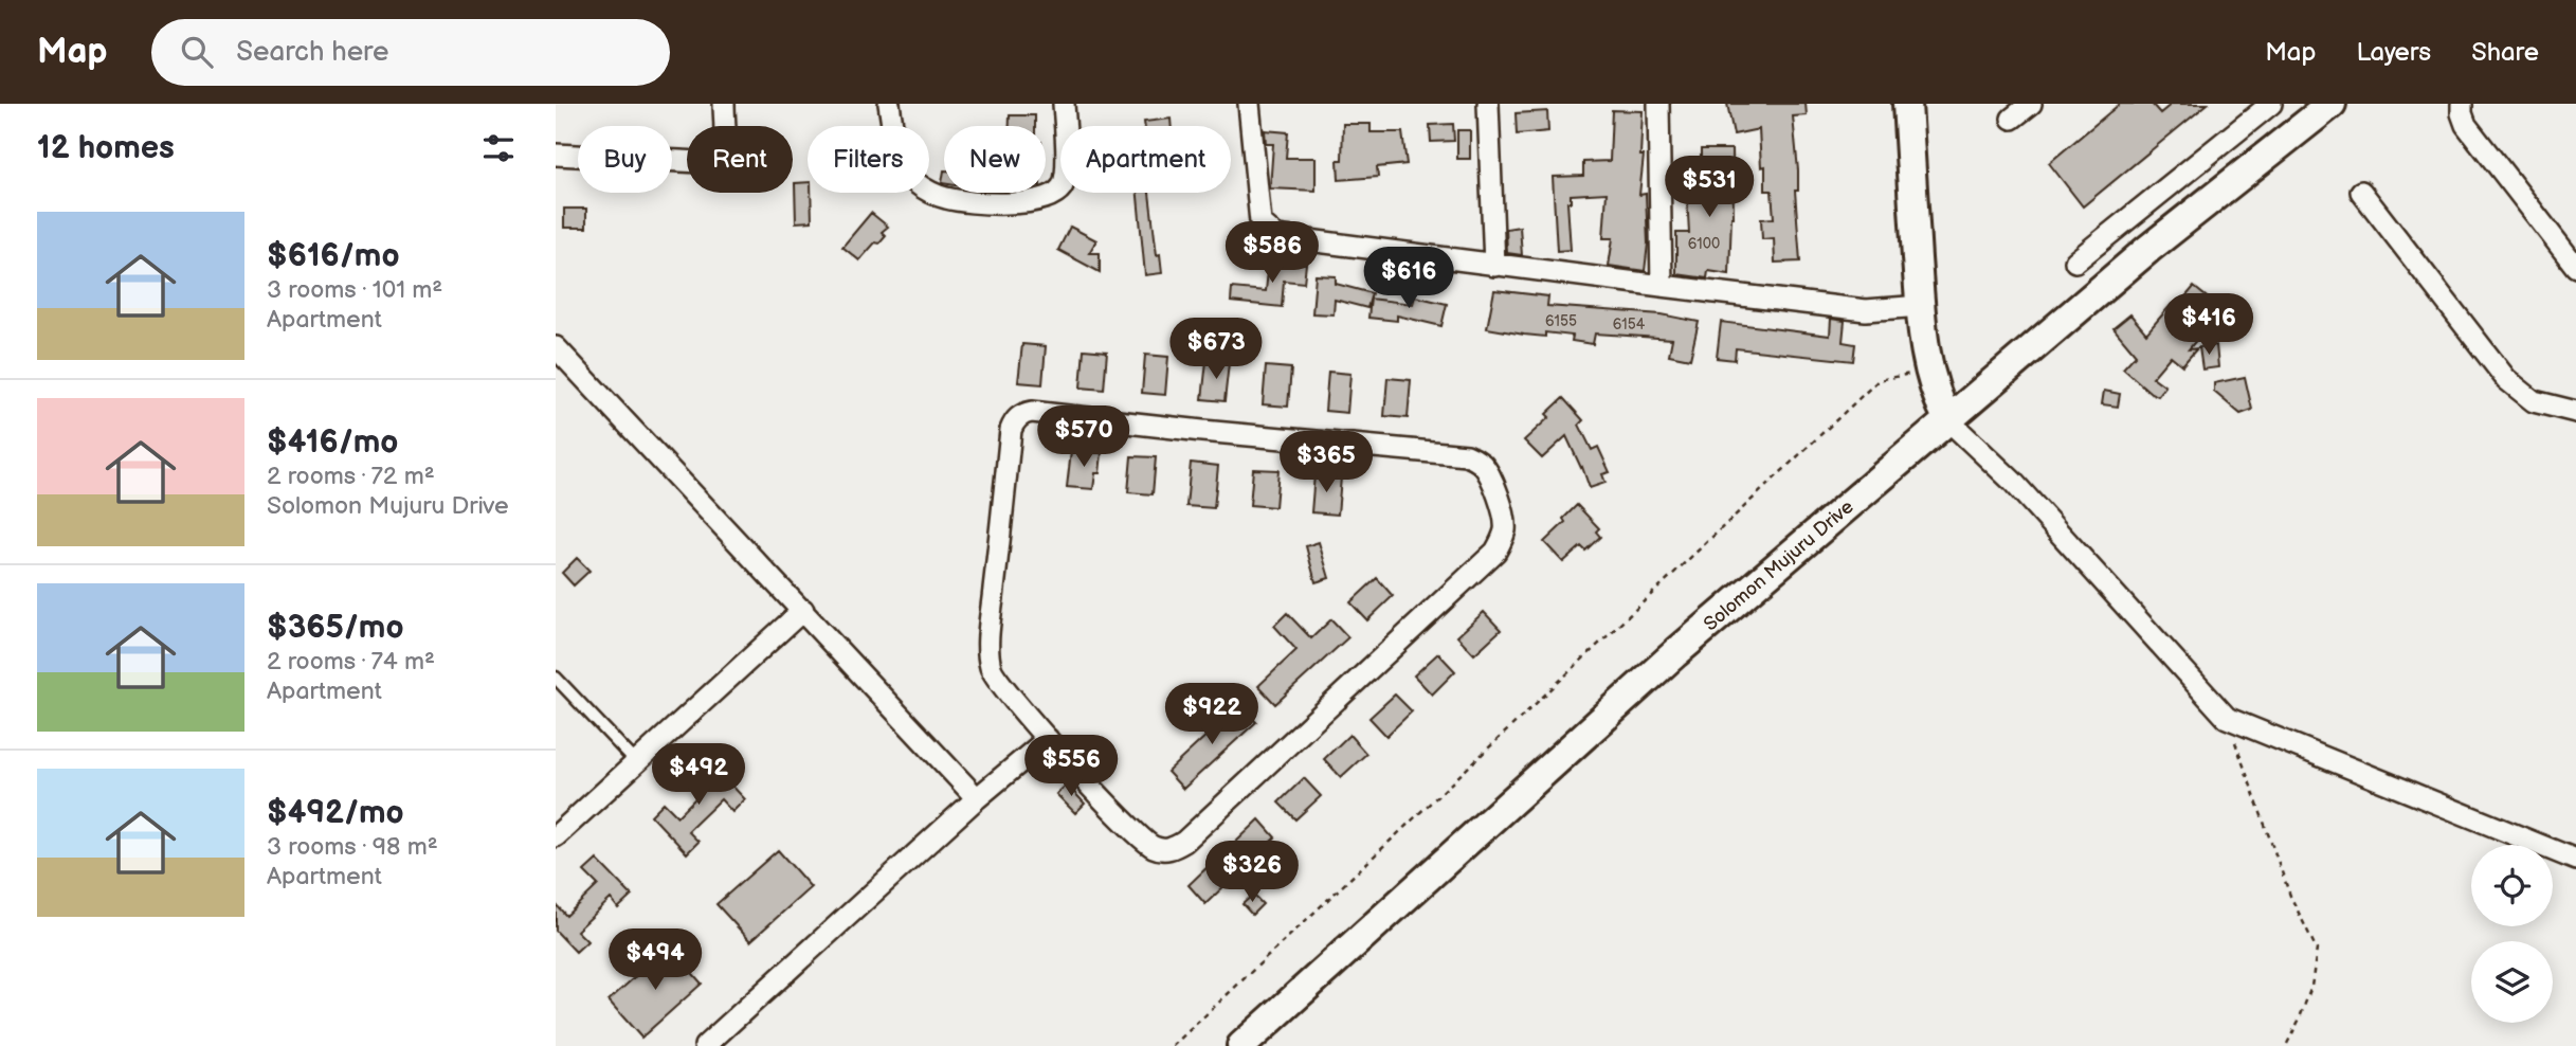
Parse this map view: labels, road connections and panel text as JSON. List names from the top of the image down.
{
  "streets": {
    "street": ["Solomon Mujuru Drive"]
  },
  "house_numbers": ["6100", "6155", "6154"],
  "page": {
    "header": "Map",
    "search": "Search here",
    "nav": ["Map", "Layers", "Share"],
    "heading": "12 homes",
    "chip": [
      "Buy",
      "Rent",
      "Filters",
      "New",
      "Apartment"
    ],
    "price": [
      "$531",
      "$586",
      "$616",
      "$416",
      "$673",
      "$570",
      "$365",
      "$922",
      "$556",
      "$492",
      "$326",
      "$494"
    ],
    "list": [
      {
        "name": "$616/mo",
        "note": "3 rooms · 101 m² · Apartment"
      },
      {
        "name": "$416/mo",
        "note": "2 rooms · 72 m² · Solomon Mujuru Drive"
      },
      {
        "name": "$365/mo",
        "note": "2 rooms · 74 m² · Apartment"
      },
      {
        "name": "$492/mo",
        "note": "3 rooms · 98 m² · Apartment"
      }
    ]
  }
}
